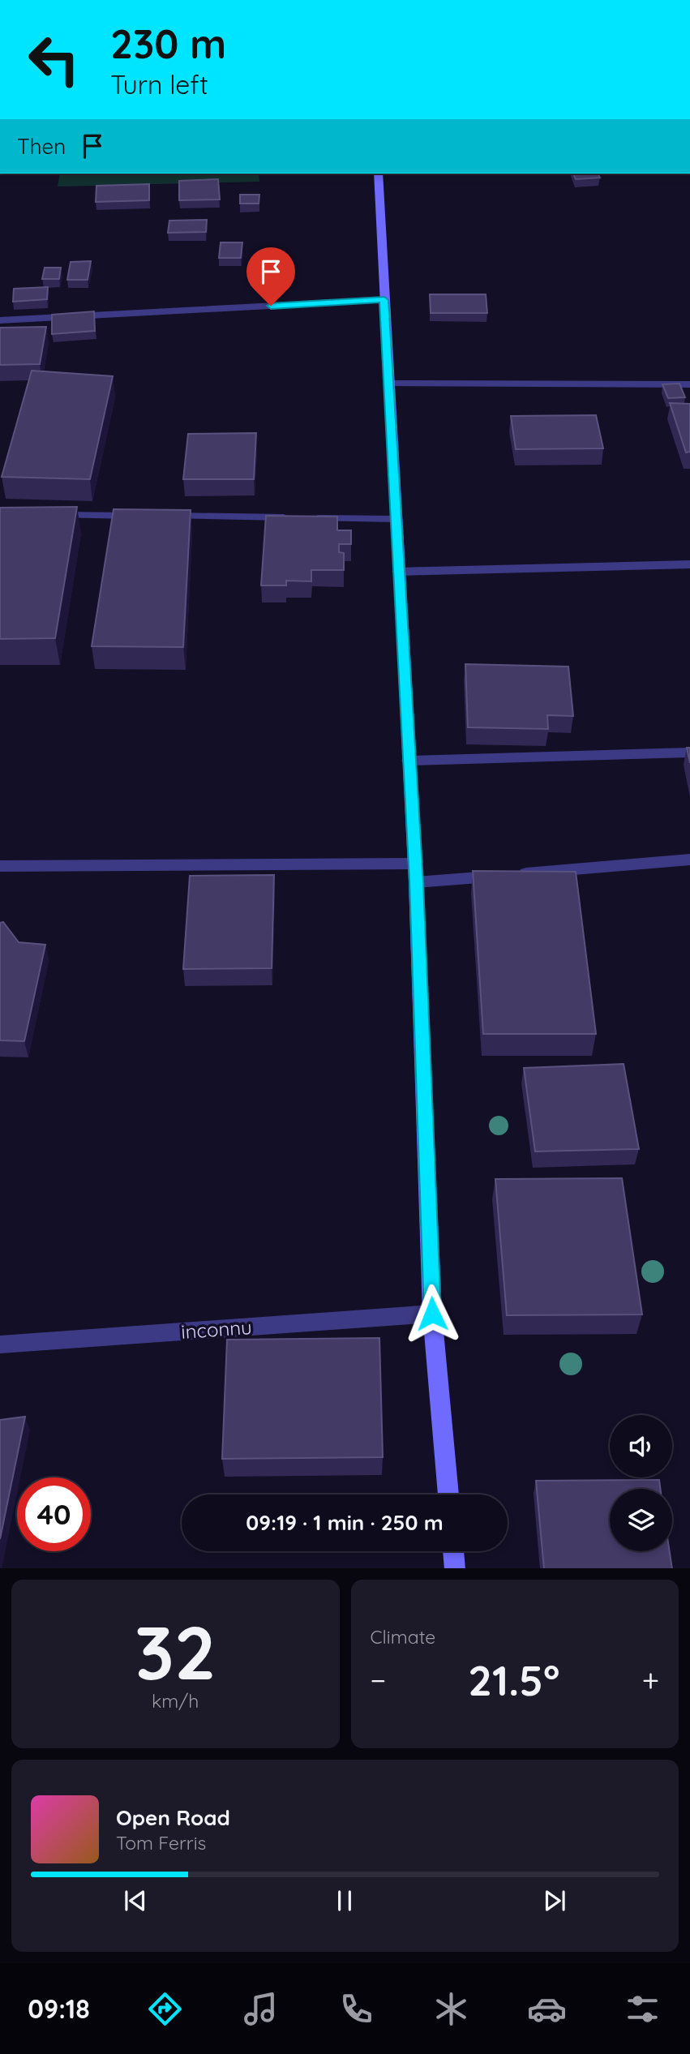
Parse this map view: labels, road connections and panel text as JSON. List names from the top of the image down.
{
  "streets": {
    "street": ["inconnu"]
  },
  "page": {
    "turn": ["230 m", "Turn left"],
    "then": "Then",
    "limit": "40",
    "trip": "09:19 · 1 min · 250 m",
    "tile": [
      ["32", "km/h"],
      "Climate"
    ],
    "heat": ["−", "21.5°", "+"],
    "song": ["Open Road", "Tom Ferris"],
    "tabs": "09:18"
  }
}
